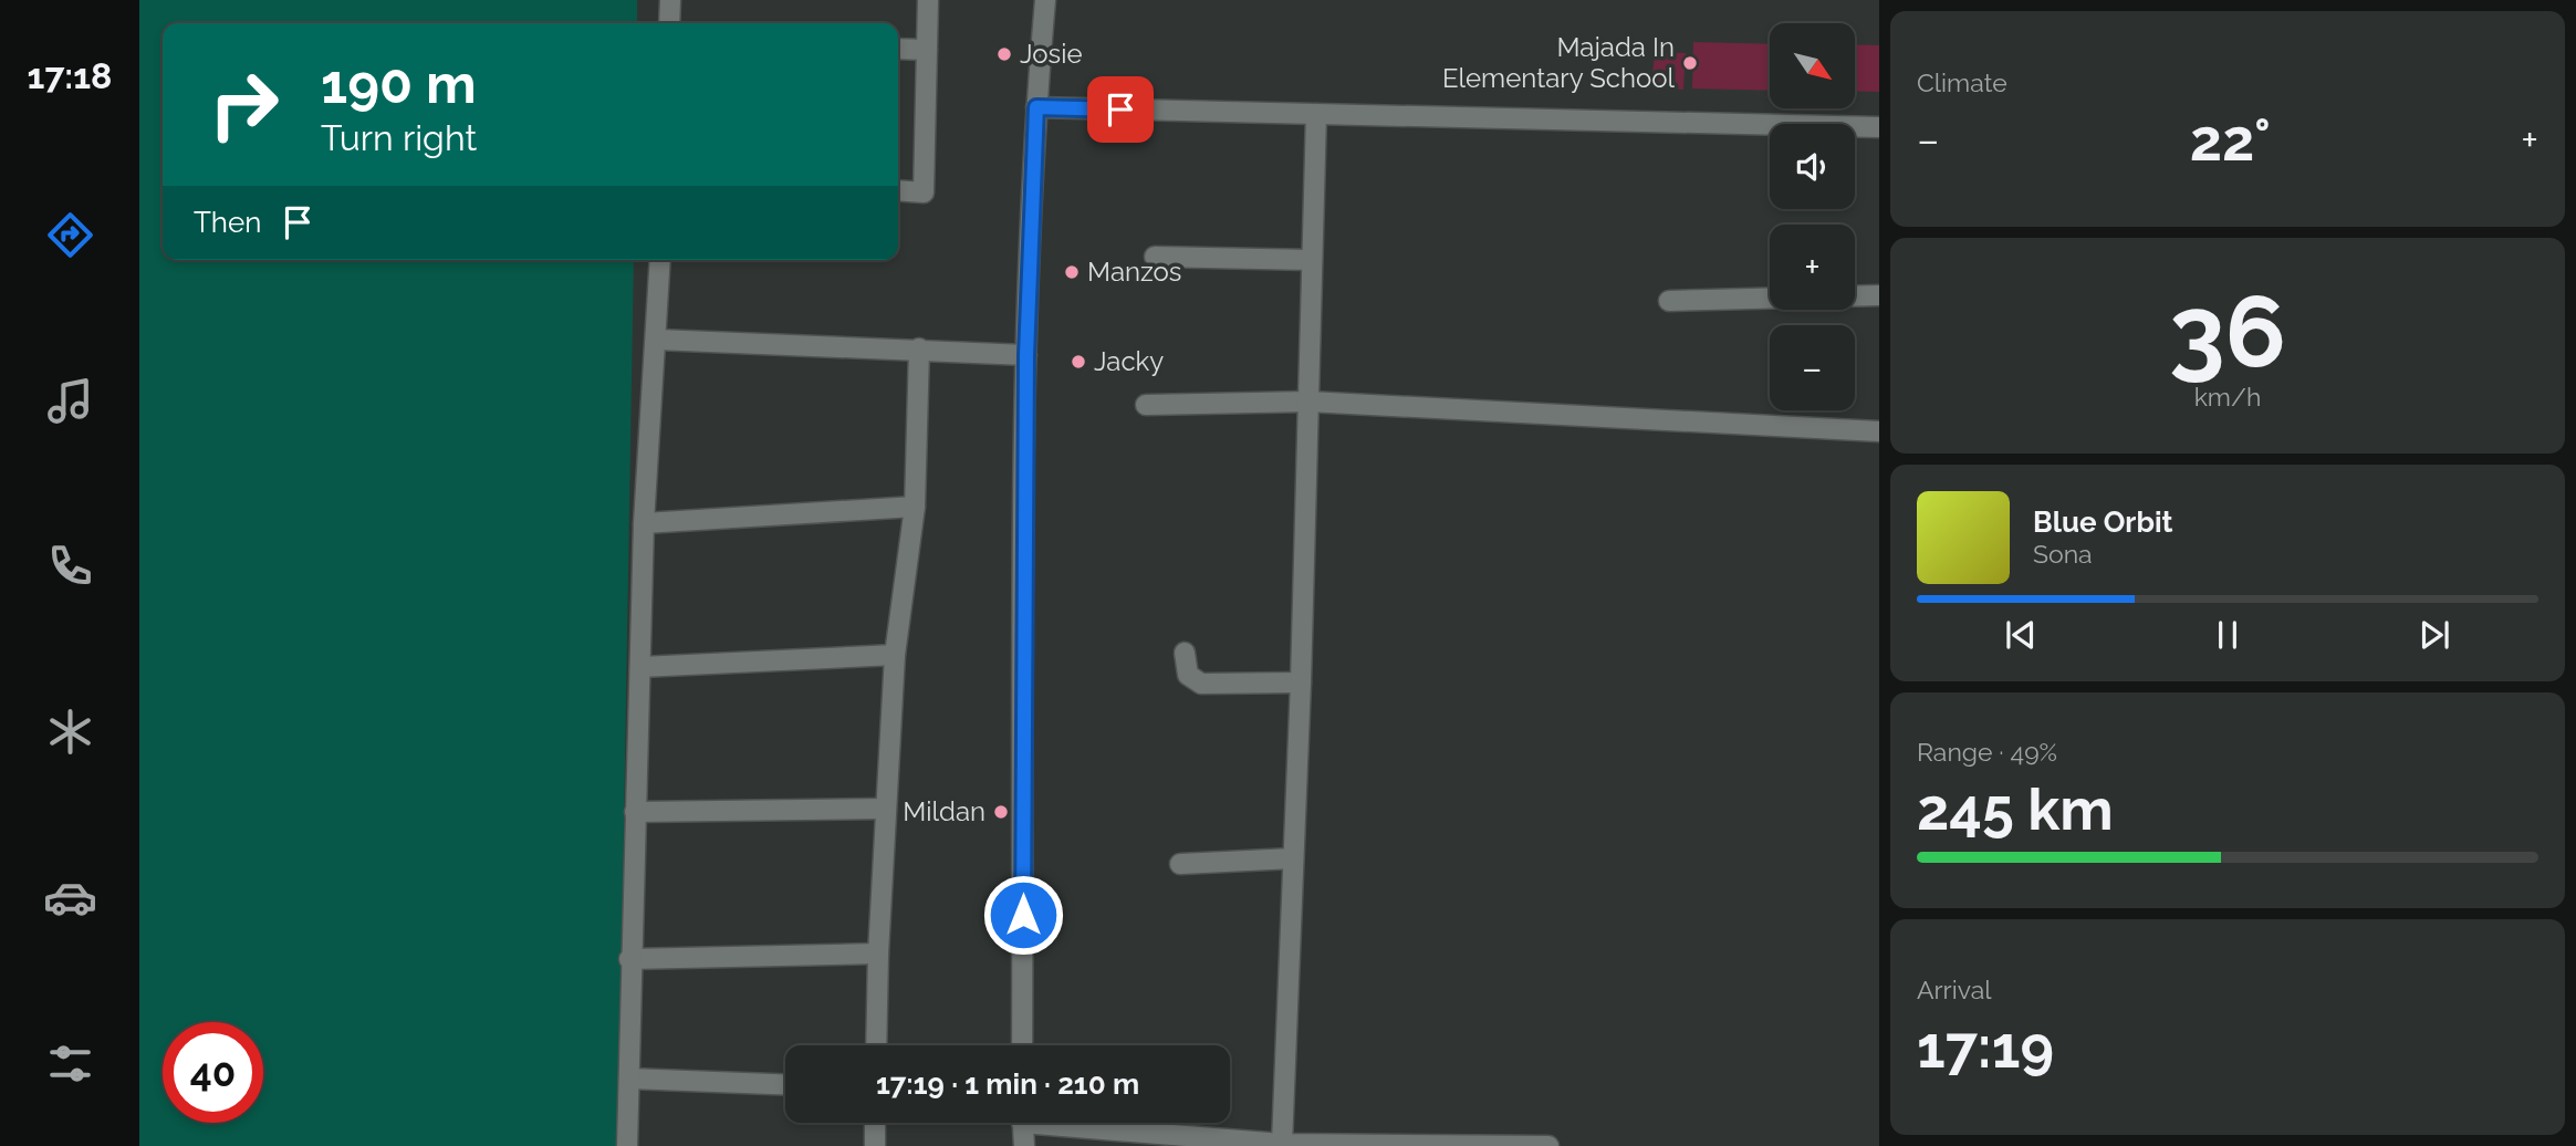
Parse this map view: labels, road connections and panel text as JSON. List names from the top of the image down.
{
  "places": [
    "Josie",
    "Majada In Elementary School",
    "Manzos",
    "Jacky",
    "Mildan"
  ],
  "north": "bottom right",
  "page": {
    "tabs": "17:18",
    "tile": [
      "Climate",
      ["36", "km/h"],
      ["Range · 49%", "245 km"],
      ["Arrival", "17:19"]
    ],
    "map_buttons": ["+", "−"],
    "turn": ["190 m", "Turn right"],
    "heat": ["−", "22°", "+"],
    "then": "Then",
    "song": ["Blue Orbit", "Sona"],
    "limit": "40",
    "trip": "17:19 · 1 min · 210 m"
  }
}
